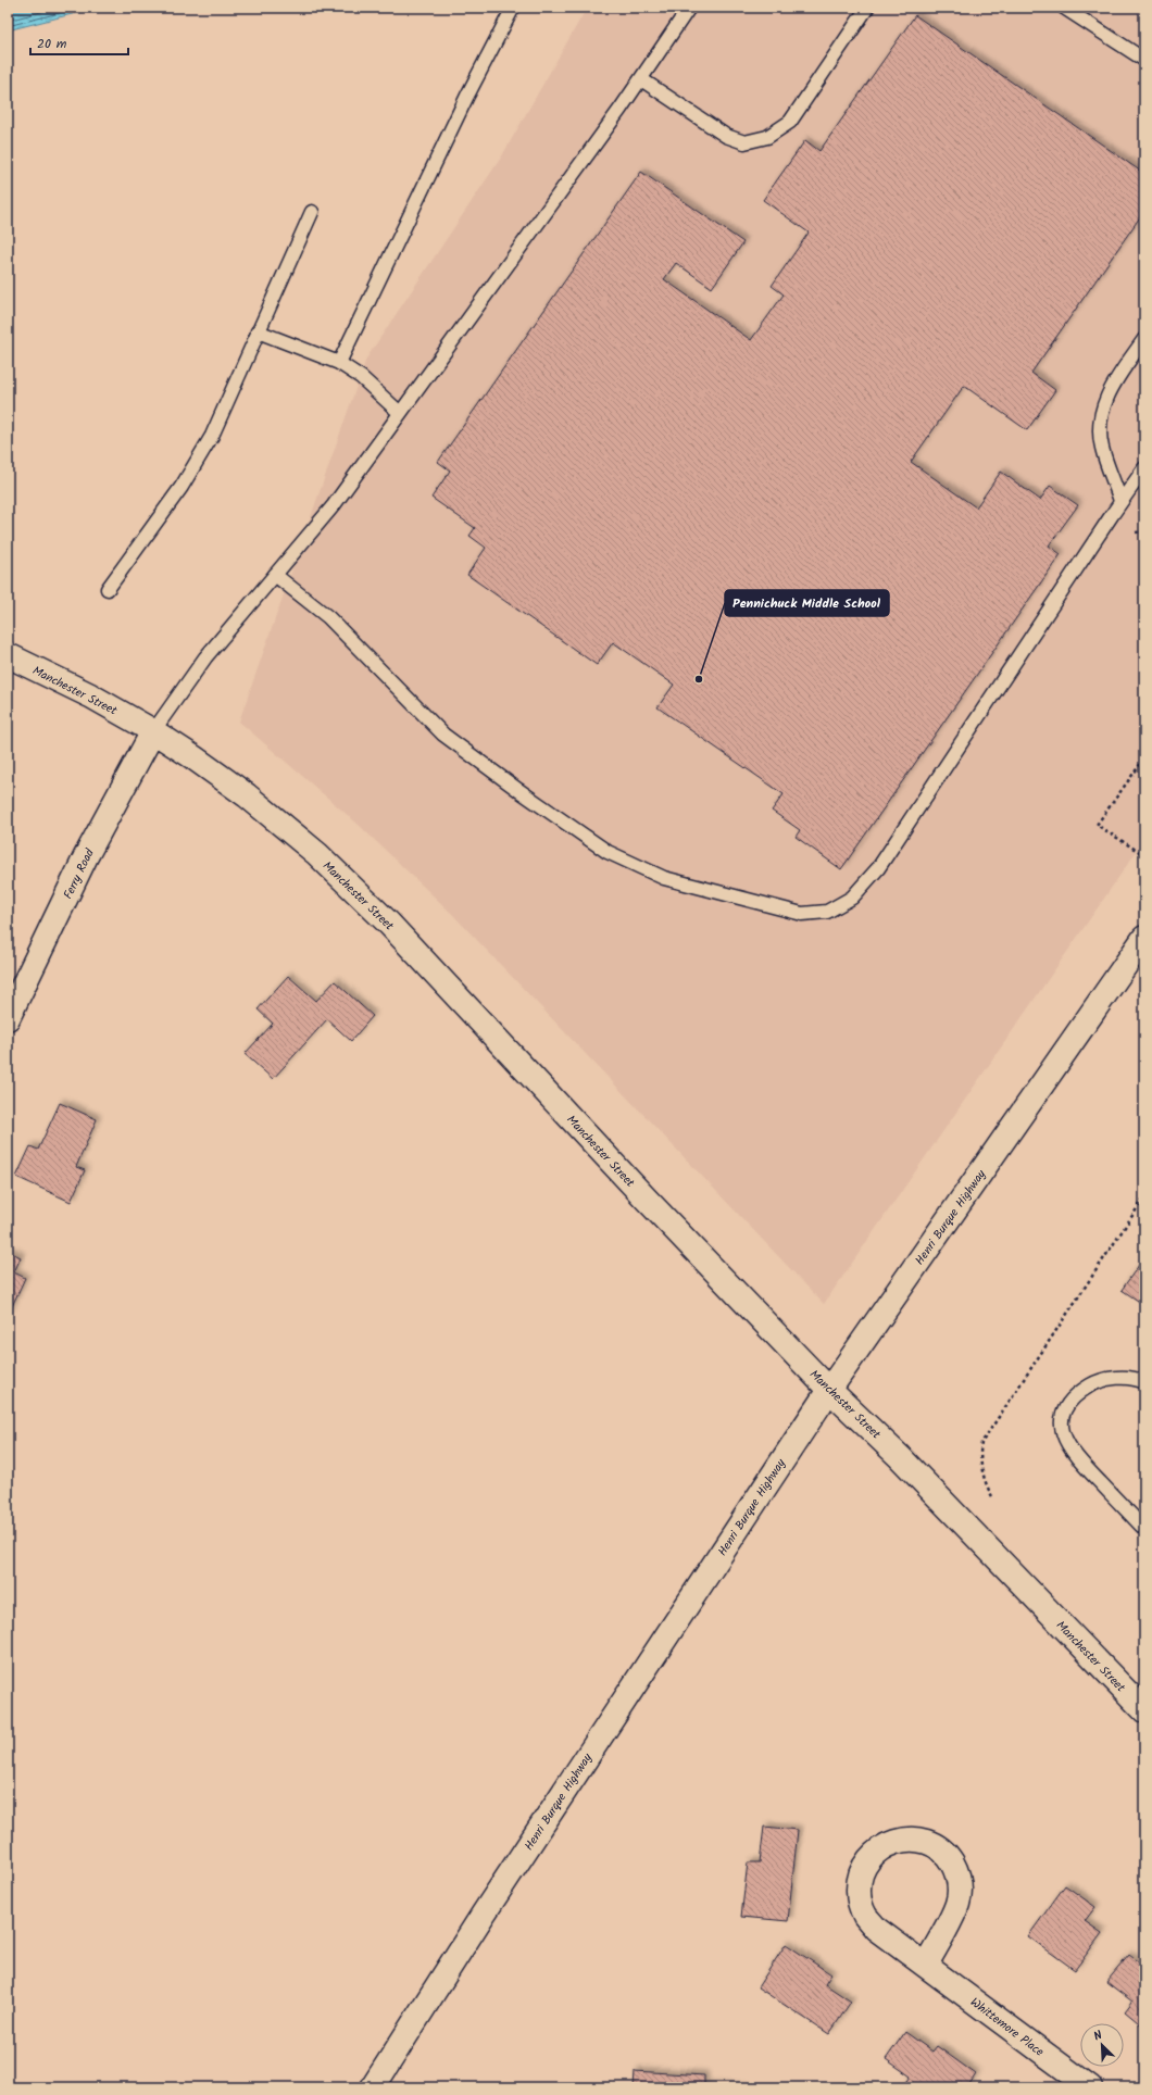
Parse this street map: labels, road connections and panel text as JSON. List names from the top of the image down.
{
  "streets": {
    "street": [
      "Manchester Street",
      "Ferry Road",
      "Henri Burque Highway",
      "Whittemore Place"
    ]
  },
  "crossings": [
    ["Manchester Street", "Ferry Road"],
    ["Manchester Street", "Henri Burque Highway"]
  ],
  "places": ["Pennichuck Middle School"],
  "scale_bar": "20 m",
  "north": "top left"
}
